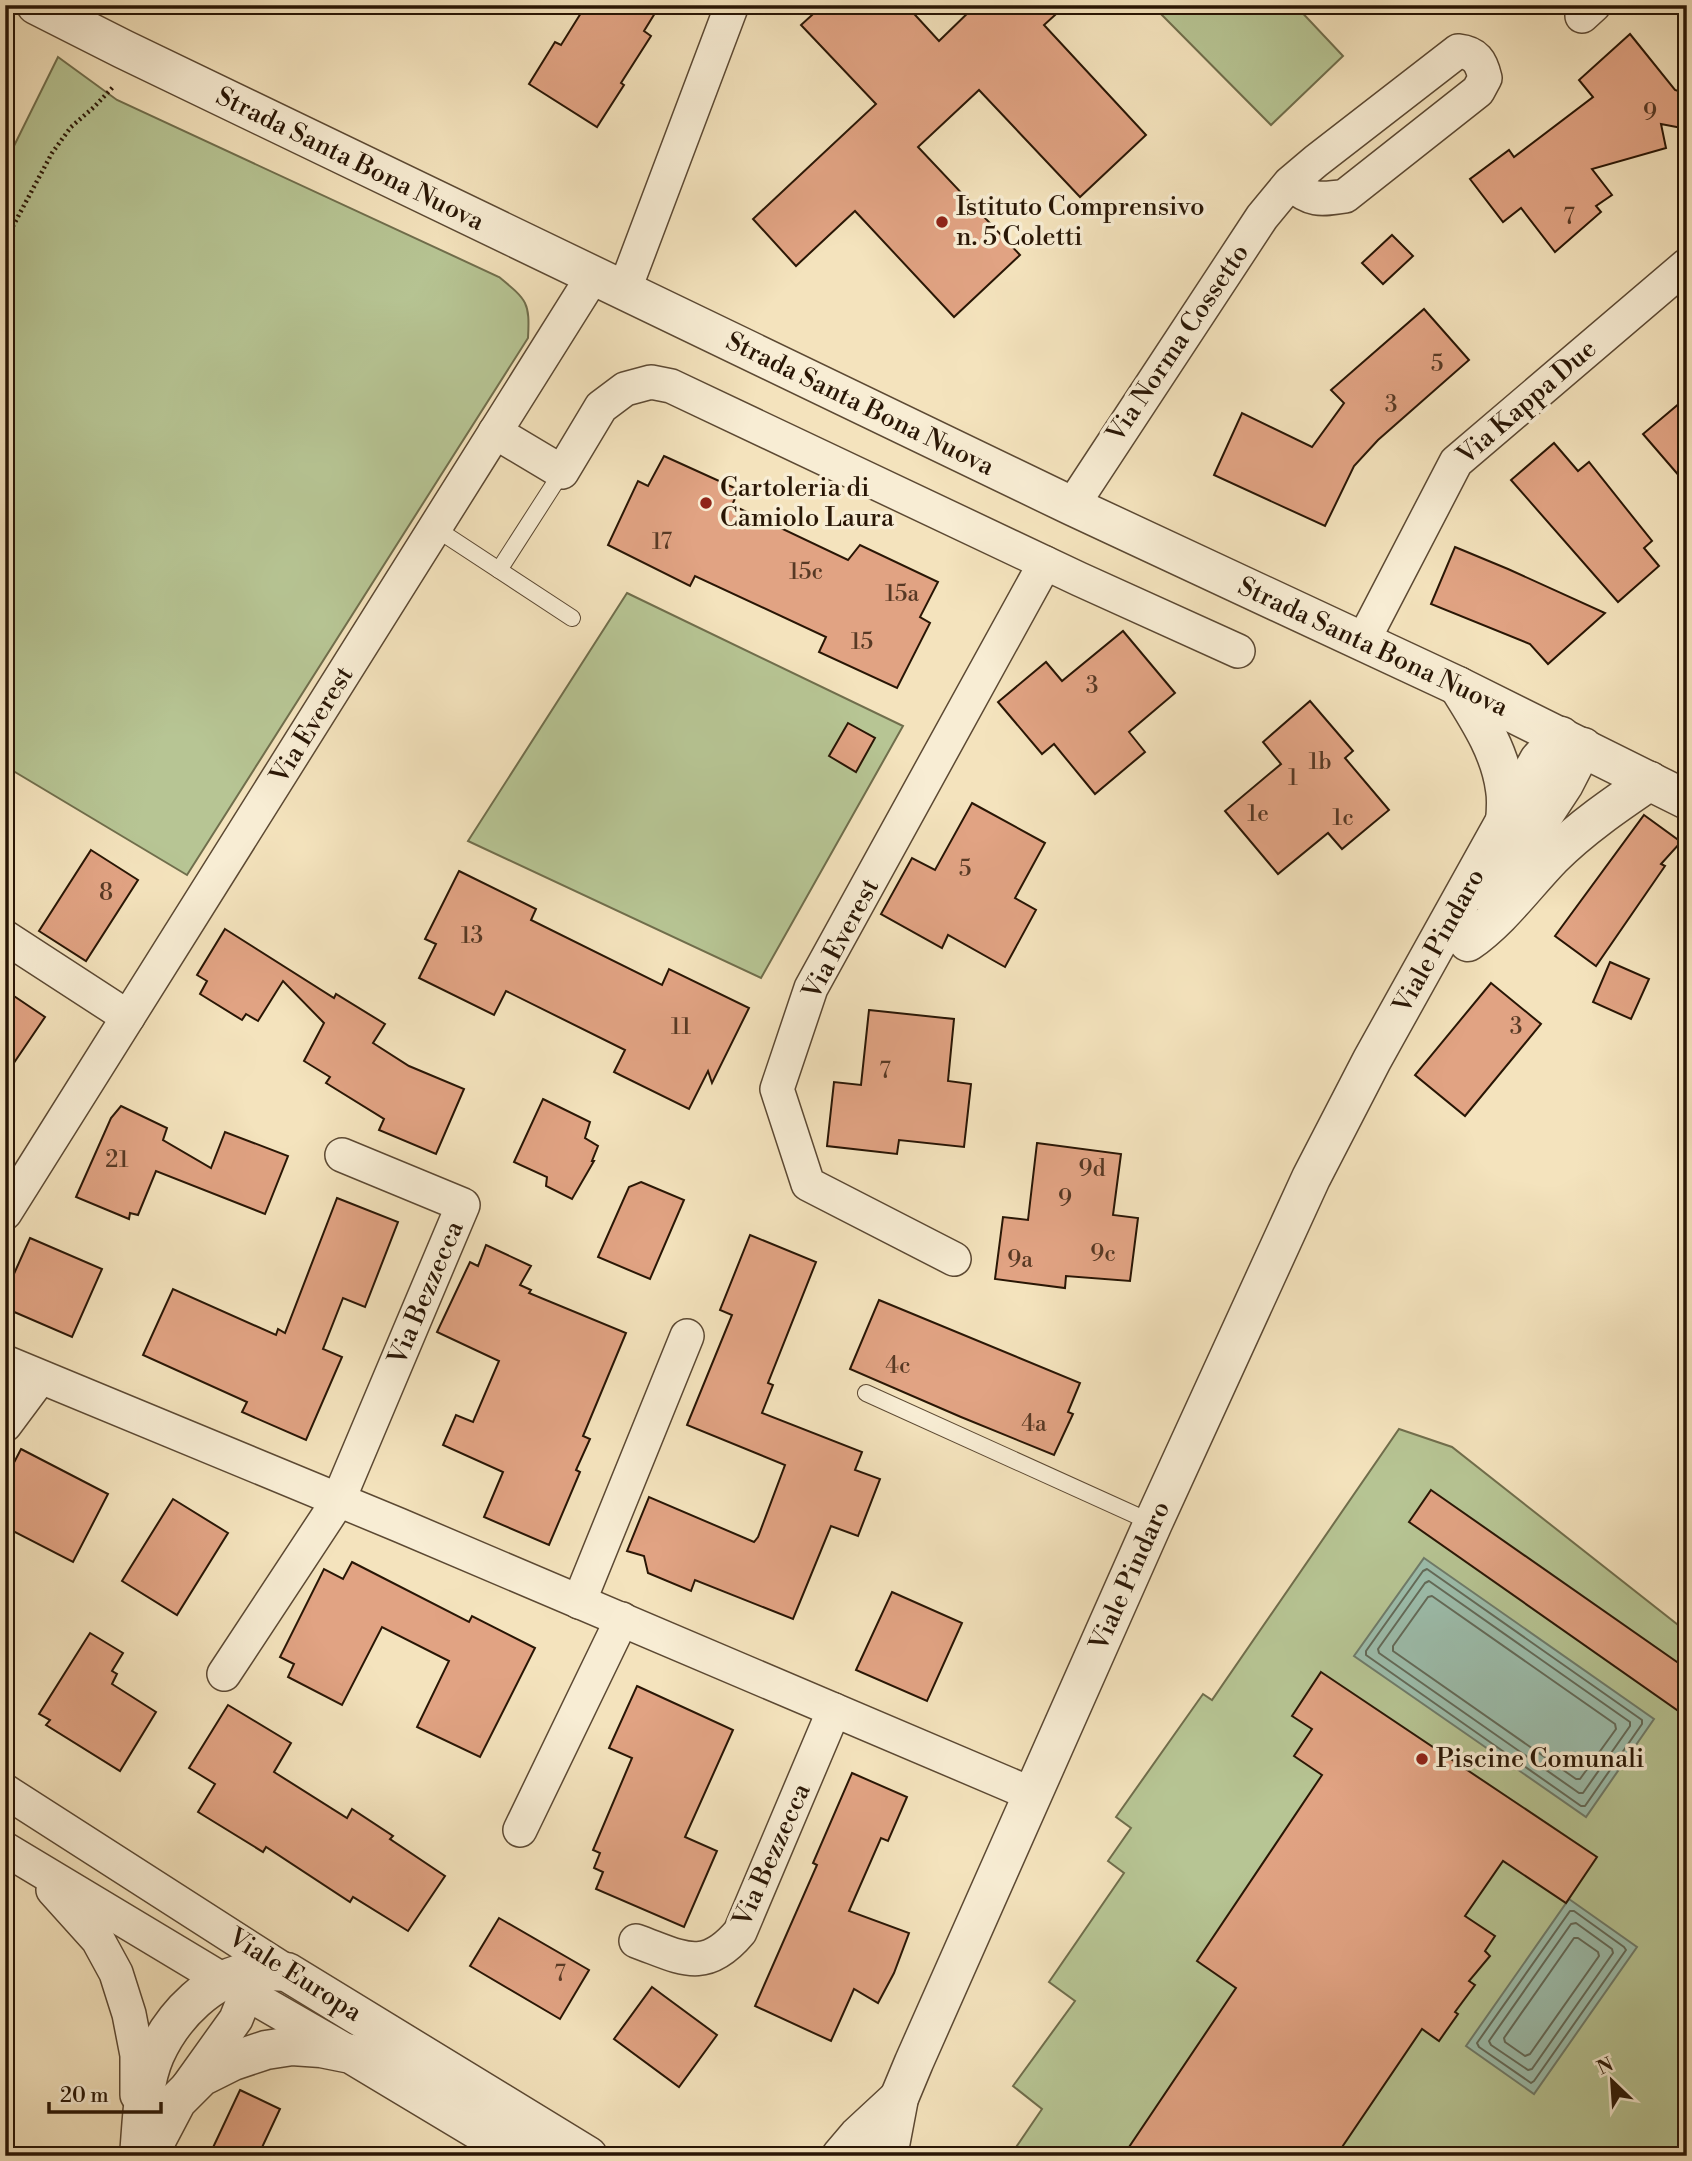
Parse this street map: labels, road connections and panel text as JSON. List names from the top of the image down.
{
  "streets": {
    "street": [
      "Strada Santa Bona Nuova",
      "Via Norma Cossetto",
      "Via Kappa Due",
      "Via Everest",
      "Viale Pindaro",
      "Via Bezzecca",
      "Viale Europa"
    ]
  },
  "crossings": [
    ["Strada Santa Bona Nuova", "Via Norma Cossetto"],
    ["Strada Santa Bona Nuova", "Via Kappa Due"],
    ["Strada Santa Bona Nuova", "Via Everest"],
    ["Strada Santa Bona Nuova", "Viale Pindaro"]
  ],
  "places": ["Istituto Comprensivo n. 5 Coletti", "Cartoleria di Camiolo Laura", "Piscine Comunali"],
  "house_numbers": [
    "9",
    "7",
    "5",
    "3",
    "17",
    "15c",
    "15a",
    "15",
    "3",
    "1b",
    "1",
    "1e",
    "1c",
    "5",
    "8",
    "13",
    "11",
    "3",
    "7",
    "21",
    "9d",
    "9",
    "9c",
    "9a",
    "4c",
    "4a",
    "7"
  ],
  "scale_bar": "20 m",
  "north": "top left"
}
